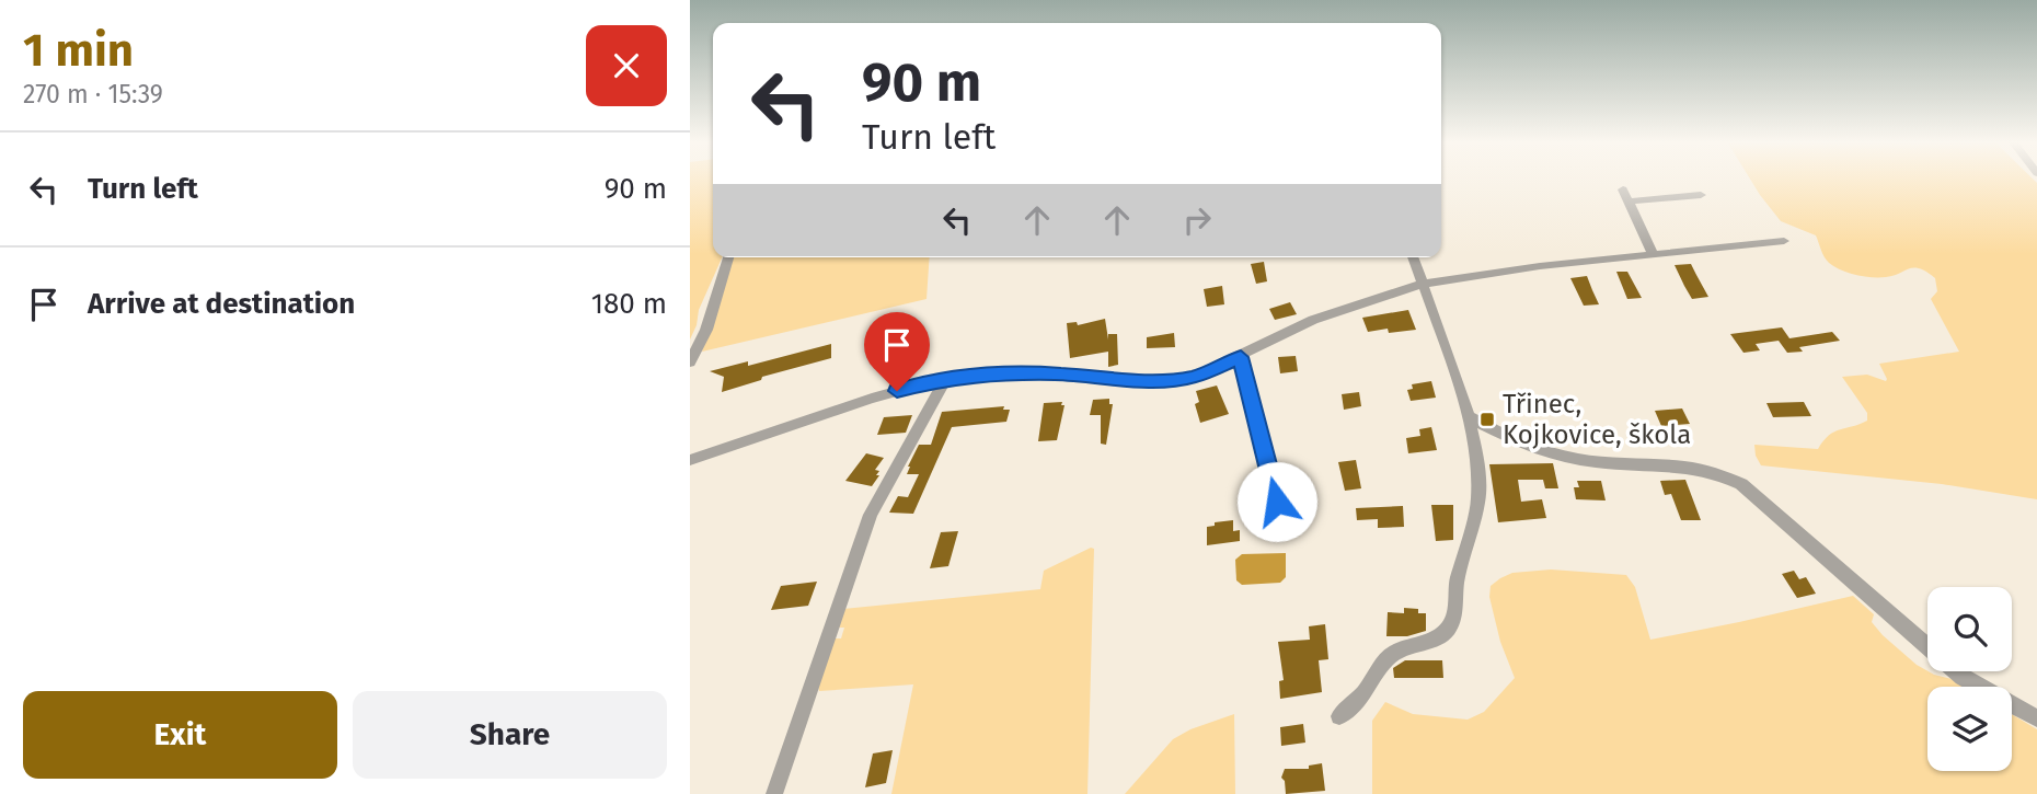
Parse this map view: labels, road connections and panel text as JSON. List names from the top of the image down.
{
  "places": {
    "transit": ["Třinec, Kojkovice, škola"]
  },
  "page": {
    "heading": ["1 min", "270 m · 15:39"],
    "turn": ["90 m", "Turn left"],
    "list": [
      {
        "name": "Turn left",
        "value": "90 m"
      },
      {
        "name": "Arrive at destination",
        "value": "180 m"
      }
    ],
    "buttons": ["Exit", "Share"]
  }
}
